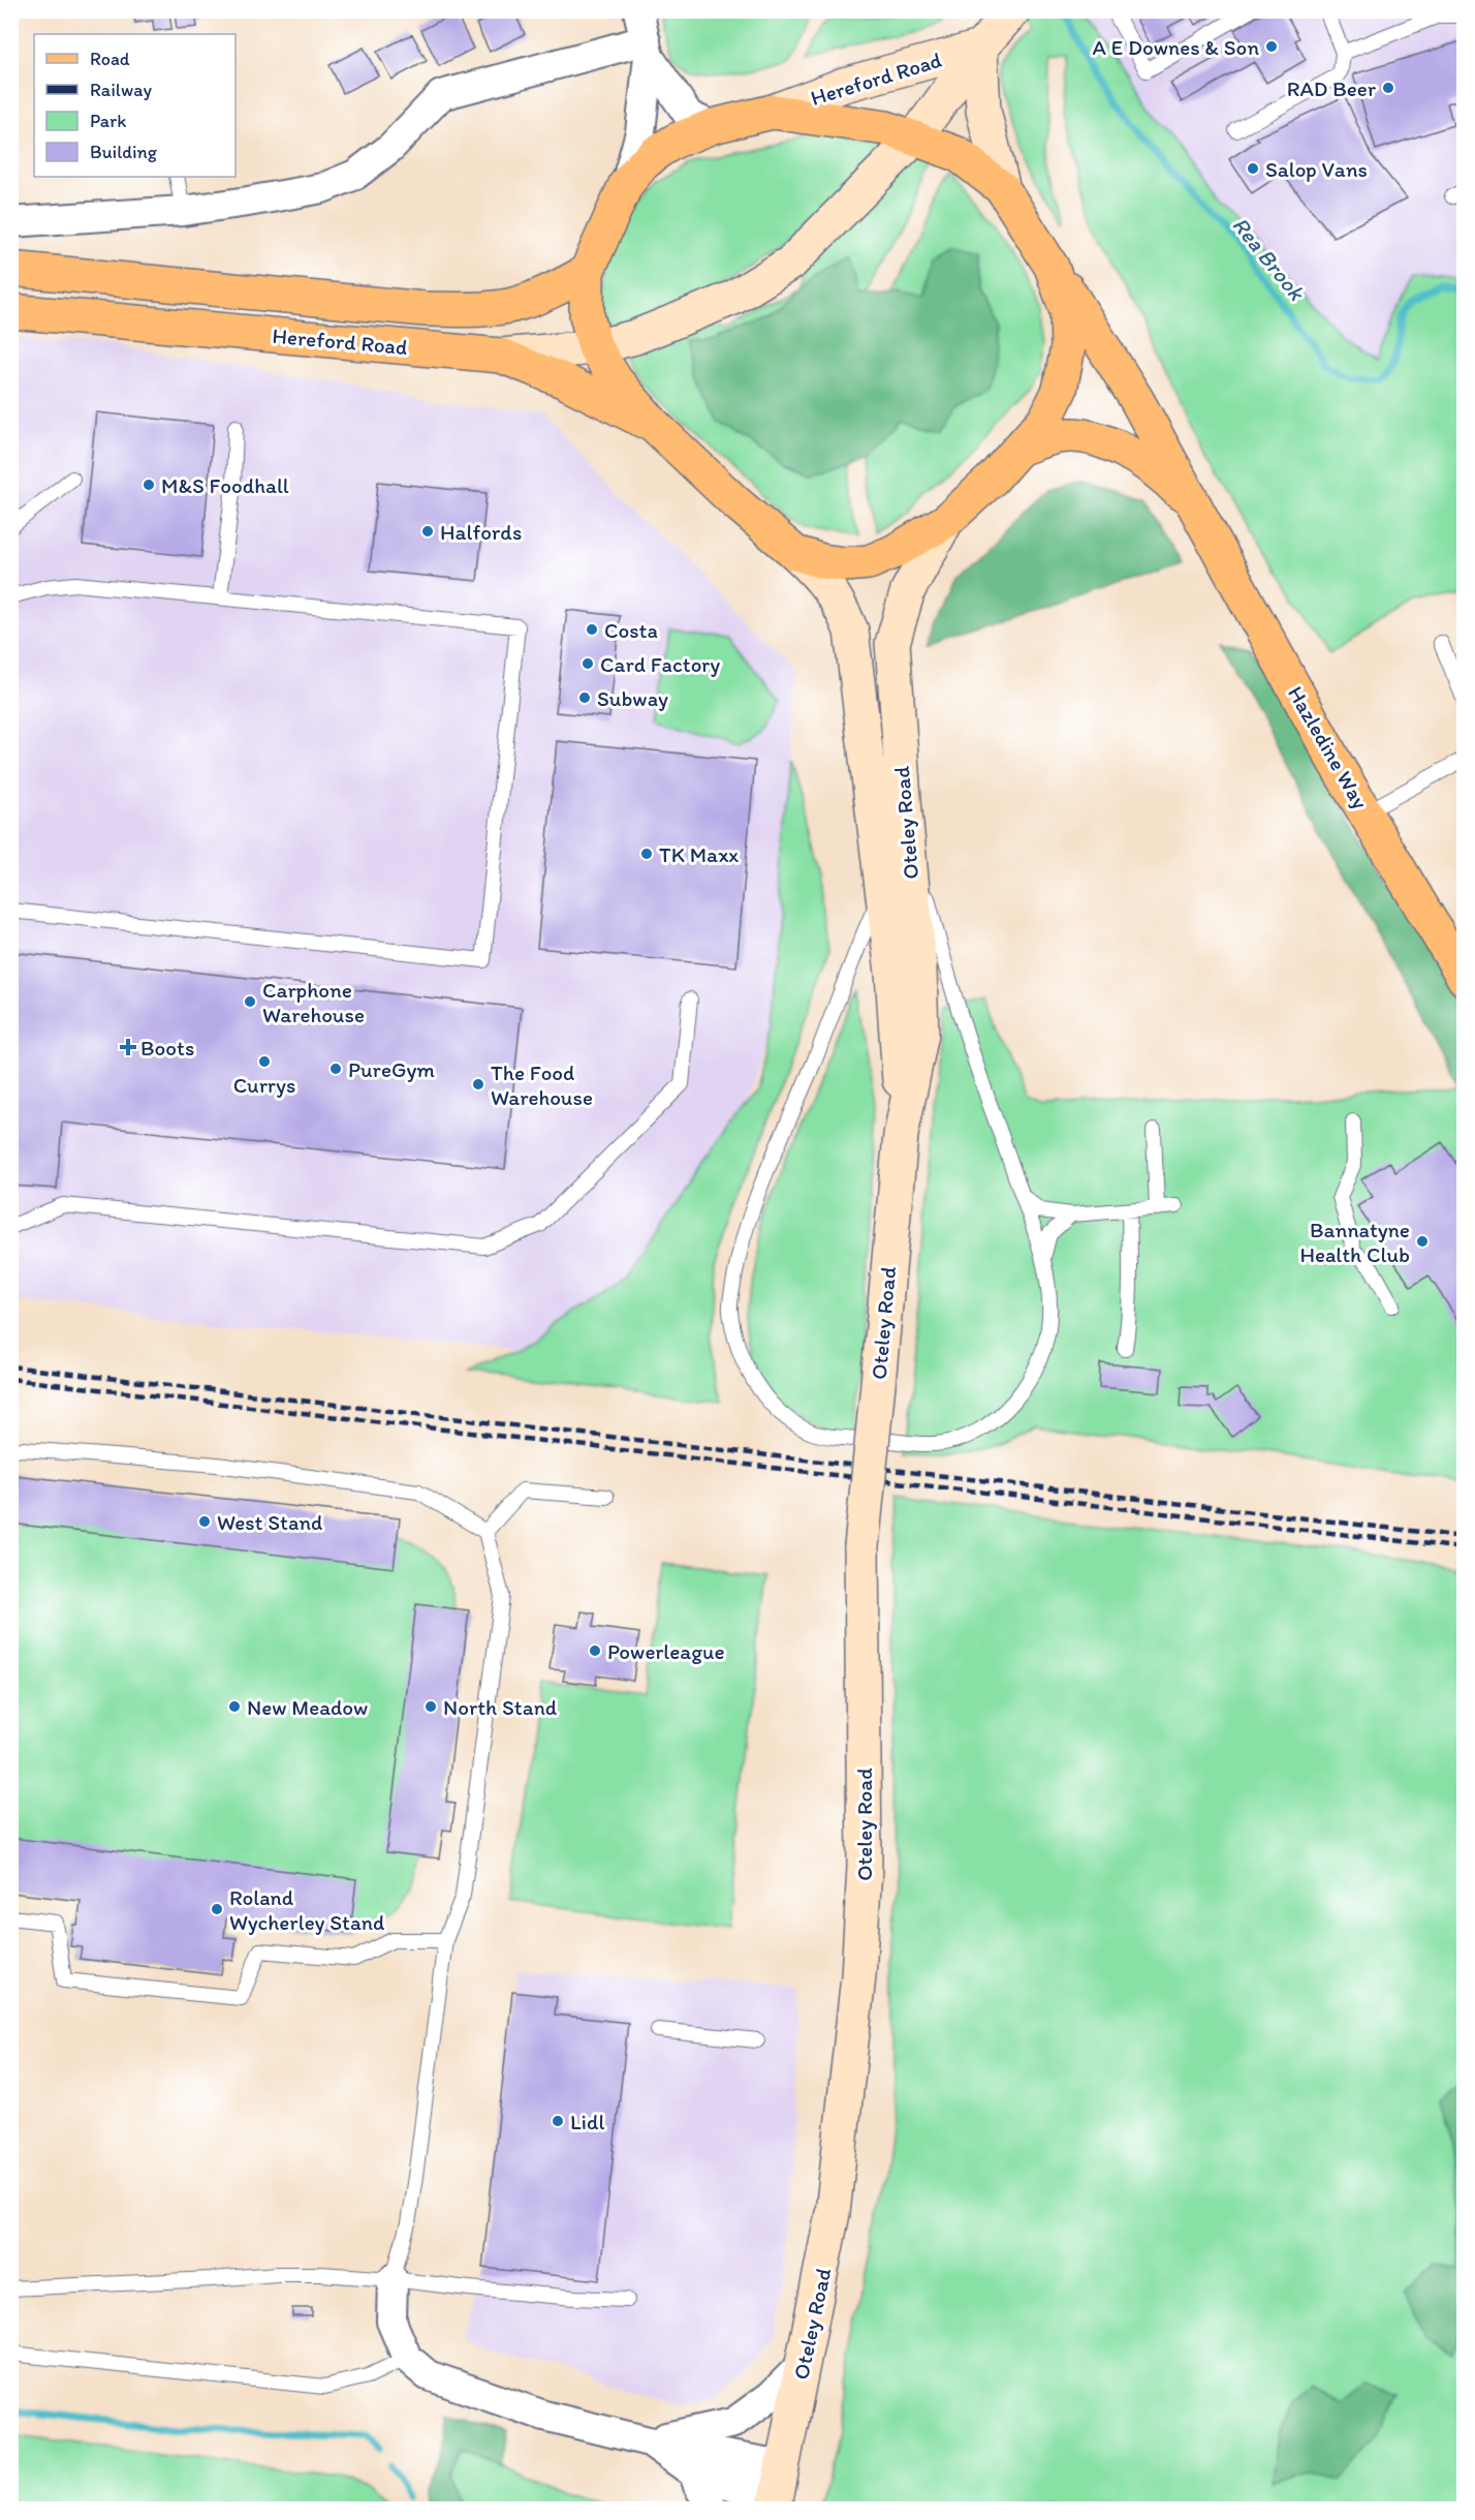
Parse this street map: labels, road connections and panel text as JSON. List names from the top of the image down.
{
  "streets": {
    "main road": ["Hereford Road", "Hazledine Way", "Oteley Road"]
  },
  "water": ["Rea Brook"],
  "places": {
    "other": [
      "A E Downes & Son",
      "RAD Beer",
      "Salop Vans",
      "M&S Foodhall",
      "Halfords",
      "Costa",
      "Card Factory",
      "Subway",
      "TK Maxx",
      "Carphone Warehouse",
      "Currys",
      "PureGym",
      "The Food Warehouse",
      "Bannatyne Health Club",
      "West Stand",
      "Powerleague",
      "New Meadow",
      "North Stand",
      "Roland Wycherley Stand",
      "Lidl"
    ],
    "health": ["Boots"]
  },
  "legend": [
    "Road",
    "Railway",
    "Park",
    "Building"
  ]
}
